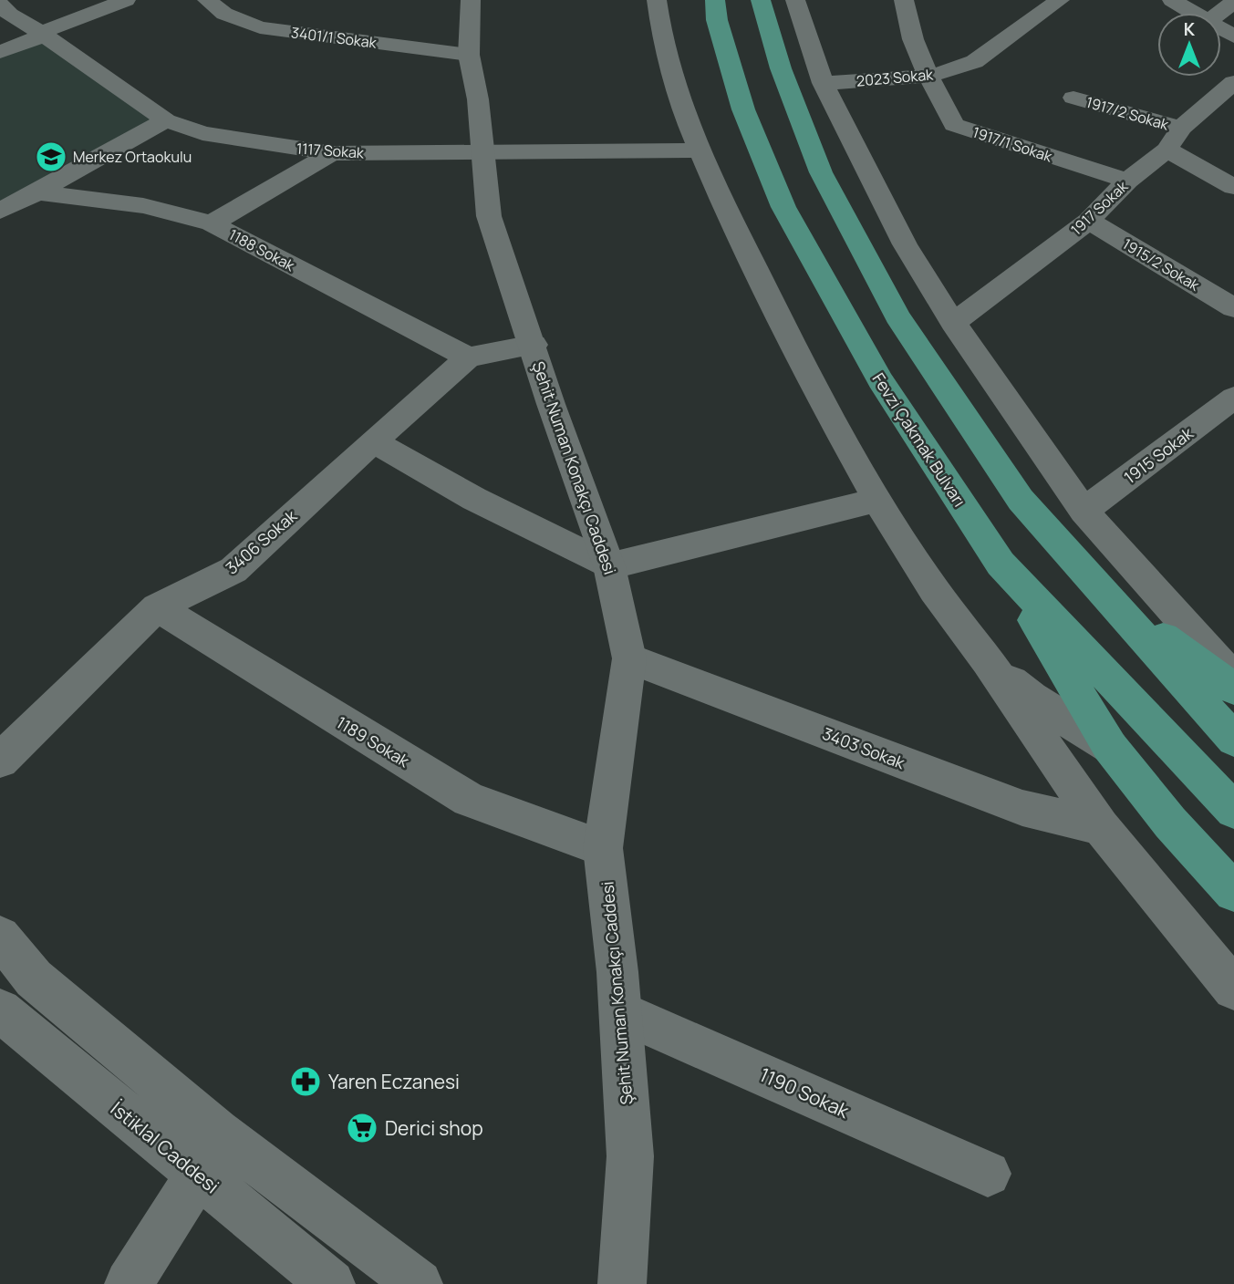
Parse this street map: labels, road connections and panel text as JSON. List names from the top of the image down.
{
  "streets": {
    "main road": ["Fevzi Çakmak Bulvarı"],
    "street": [
      "3401/1 Sokak",
      "2023 Sokak",
      "1917/2 Sokak",
      "1917/1 Sokak",
      "1117 Sokak",
      "1917 Sokak",
      "1188 Sokak",
      "1915/2 Sokak",
      "1915 Sokak",
      "Şehit Numan Konakçı Caddesi",
      "3406 Sokak",
      "1189 Sokak",
      "3403 Sokak",
      "1190 Sokak",
      "İstiklal Caddesi"
    ]
  },
  "crossings": [
    ["3401/1 Sokak", "Şehit Numan Konakçı Caddesi"],
    ["2023 Sokak", "1917/1 Sokak"],
    ["1917/2 Sokak", "1917 Sokak"],
    ["1917/1 Sokak", "1917 Sokak"],
    ["1117 Sokak", "Şehit Numan Konakçı Caddesi"],
    ["1917 Sokak", "1915/2 Sokak"],
    ["1188 Sokak", "3406 Sokak"],
    ["Şehit Numan Konakçı Caddesi", "1189 Sokak"],
    ["Şehit Numan Konakçı Caddesi", "3403 Sokak"],
    ["Şehit Numan Konakçı Caddesi", "1190 Sokak"],
    ["3406 Sokak", "1189 Sokak"]
  ],
  "places": {
    "school or university": ["Merkez Ortaokulu"],
    "pharmacy": ["Yaren Eczanesi"],
    "supermarket": ["Derici shop"]
  },
  "north": "top"
}
